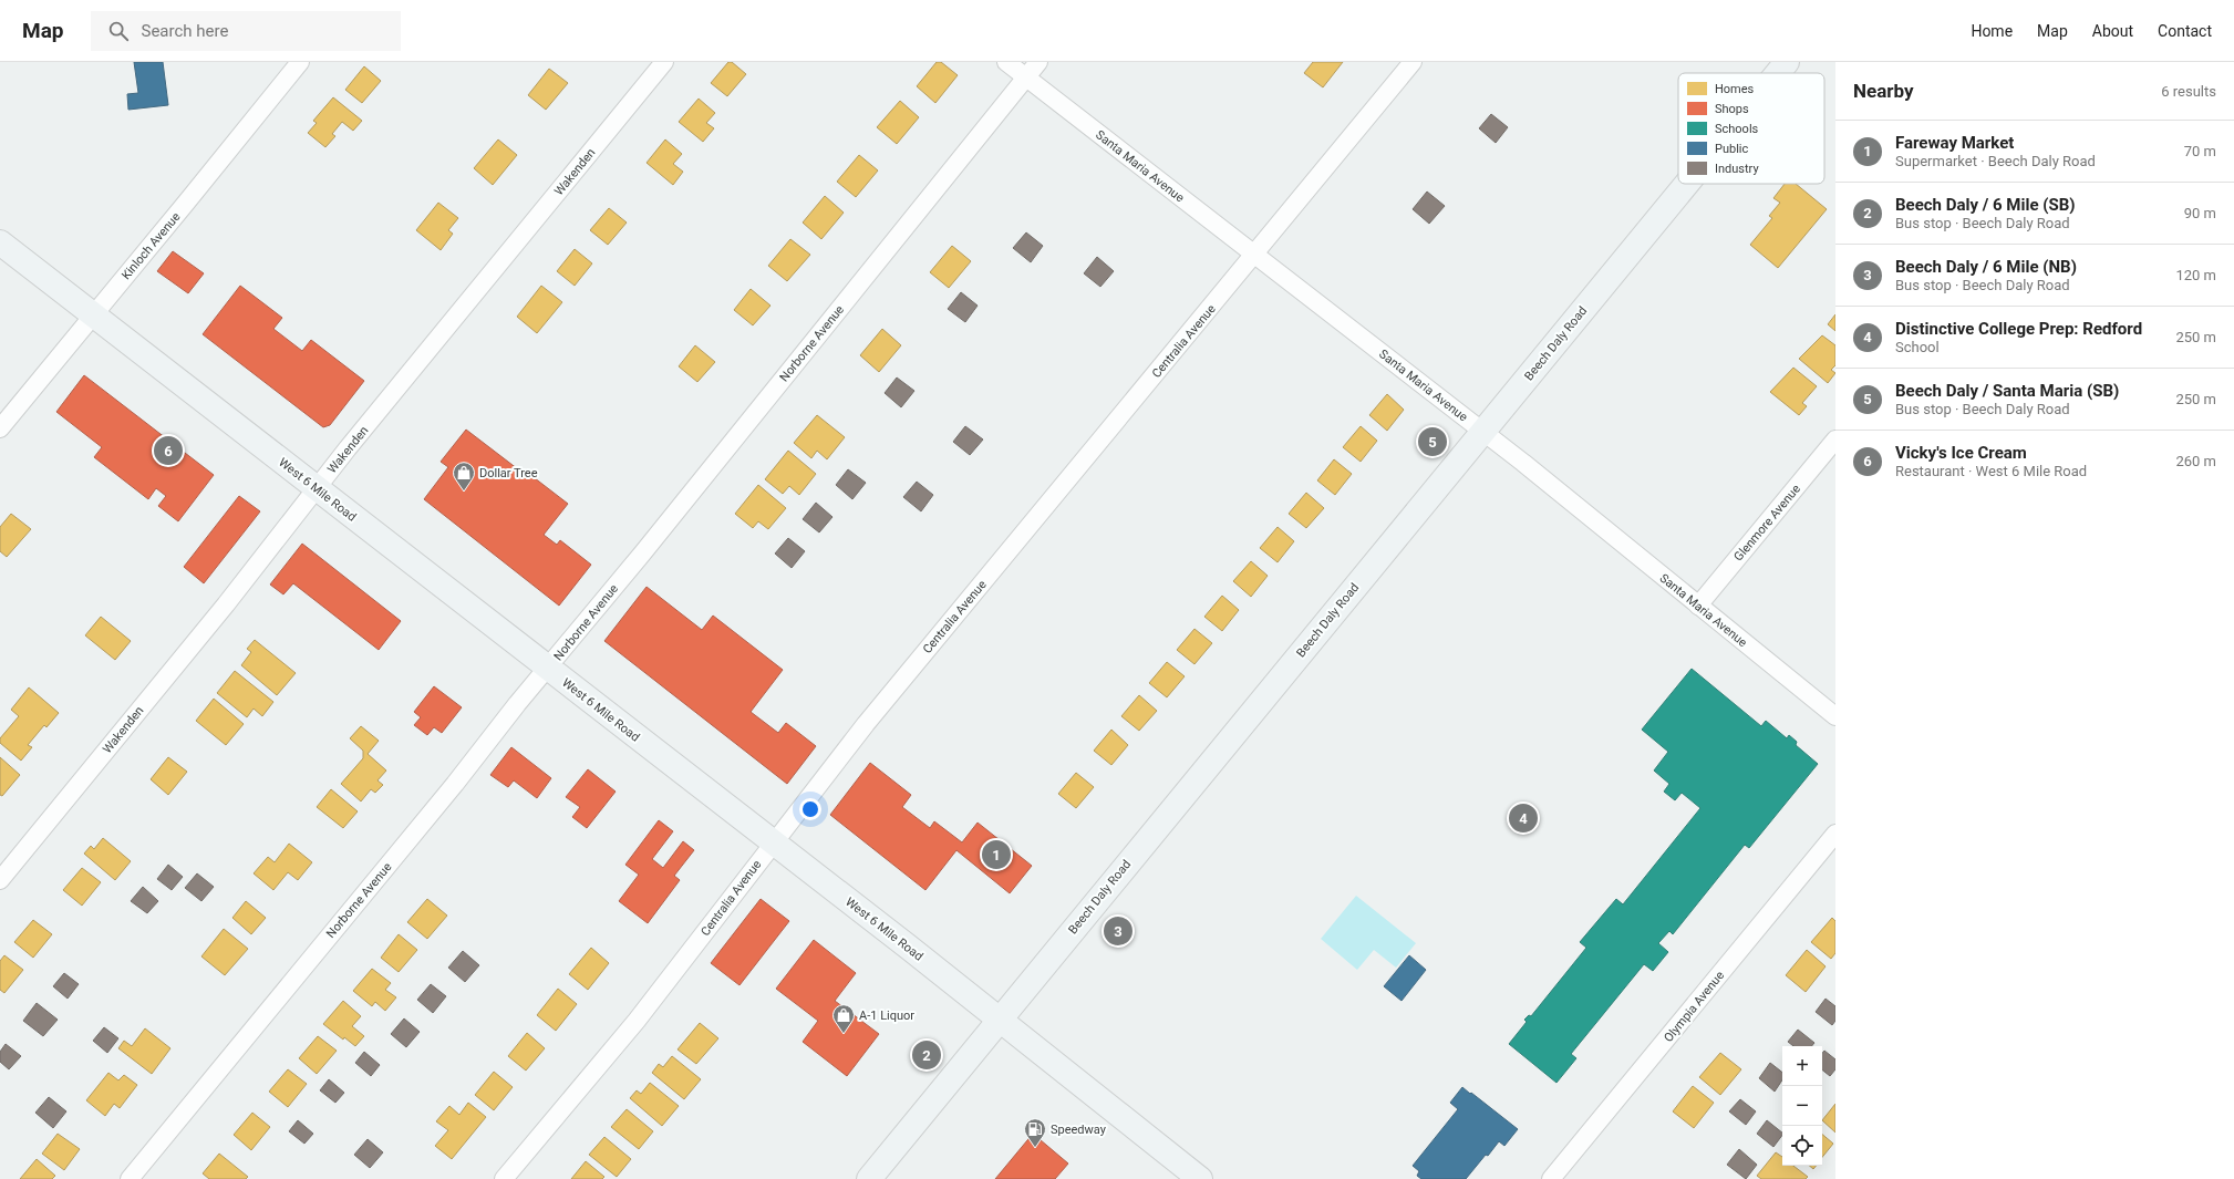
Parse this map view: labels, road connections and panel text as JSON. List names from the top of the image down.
{
  "streets": {
    "main road": ["Beech Daly Road", "West 6 Mile Road"],
    "street": [
      "Santa Maria Avenue",
      "Wakenden",
      "Kinloch Avenue",
      "Centralia Avenue",
      "Norborne Avenue",
      "Glenmore Avenue",
      "Olympia Avenue"
    ]
  },
  "crossings": [
    ["Santa Maria Avenue", "Centralia Avenue"],
    ["Santa Maria Avenue", "Norborne Avenue"],
    ["Santa Maria Avenue", "Beech Daly Road"],
    ["Santa Maria Avenue", "Glenmore Avenue"],
    ["Wakenden", "West 6 Mile Road"],
    ["Kinloch Avenue", "West 6 Mile Road"],
    ["Centralia Avenue", "West 6 Mile Road"],
    ["Norborne Avenue", "West 6 Mile Road"],
    ["Beech Daly Road", "West 6 Mile Road"]
  ],
  "places": {
    "shop": ["Dollar Tree", "A-1 Liquor"],
    "fuel station": ["Speedway"]
  },
  "legend": [
    "Homes",
    "Shops",
    "Schools",
    "Public",
    "Industry"
  ],
  "page": {
    "header": "Map",
    "search": "Search here",
    "nav": [
      "Home",
      "Map",
      "About",
      "Contact"
    ],
    "heading": ["Nearby", "6 results"],
    "list": [
      {
        "mark": "1",
        "name": "Fareway Market",
        "note": "Supermarket · Beech Daly Road",
        "value": "70 m"
      },
      {
        "mark": "2",
        "name": "Beech Daly / 6 Mile (SB)",
        "note": "Bus stop · Beech Daly Road",
        "value": "90 m"
      },
      {
        "mark": "3",
        "name": "Beech Daly / 6 Mile (NB)",
        "note": "Bus stop · Beech Daly Road",
        "value": "120 m"
      },
      {
        "mark": "4",
        "name": "Distinctive College Prep: Redford",
        "note": "School",
        "value": "250 m"
      },
      {
        "mark": "5",
        "name": "Beech Daly / Santa Maria (SB)",
        "note": "Bus stop · Beech Daly Road",
        "value": "250 m"
      },
      {
        "mark": "6",
        "name": "Vicky's Ice Cream",
        "note": "Restaurant · West 6 Mile Road",
        "value": "260 m"
      }
    ],
    "pins": [
      "5",
      "6",
      "4",
      "1",
      "3",
      "2"
    ],
    "map_buttons": ["+", "−"]
  }
}
